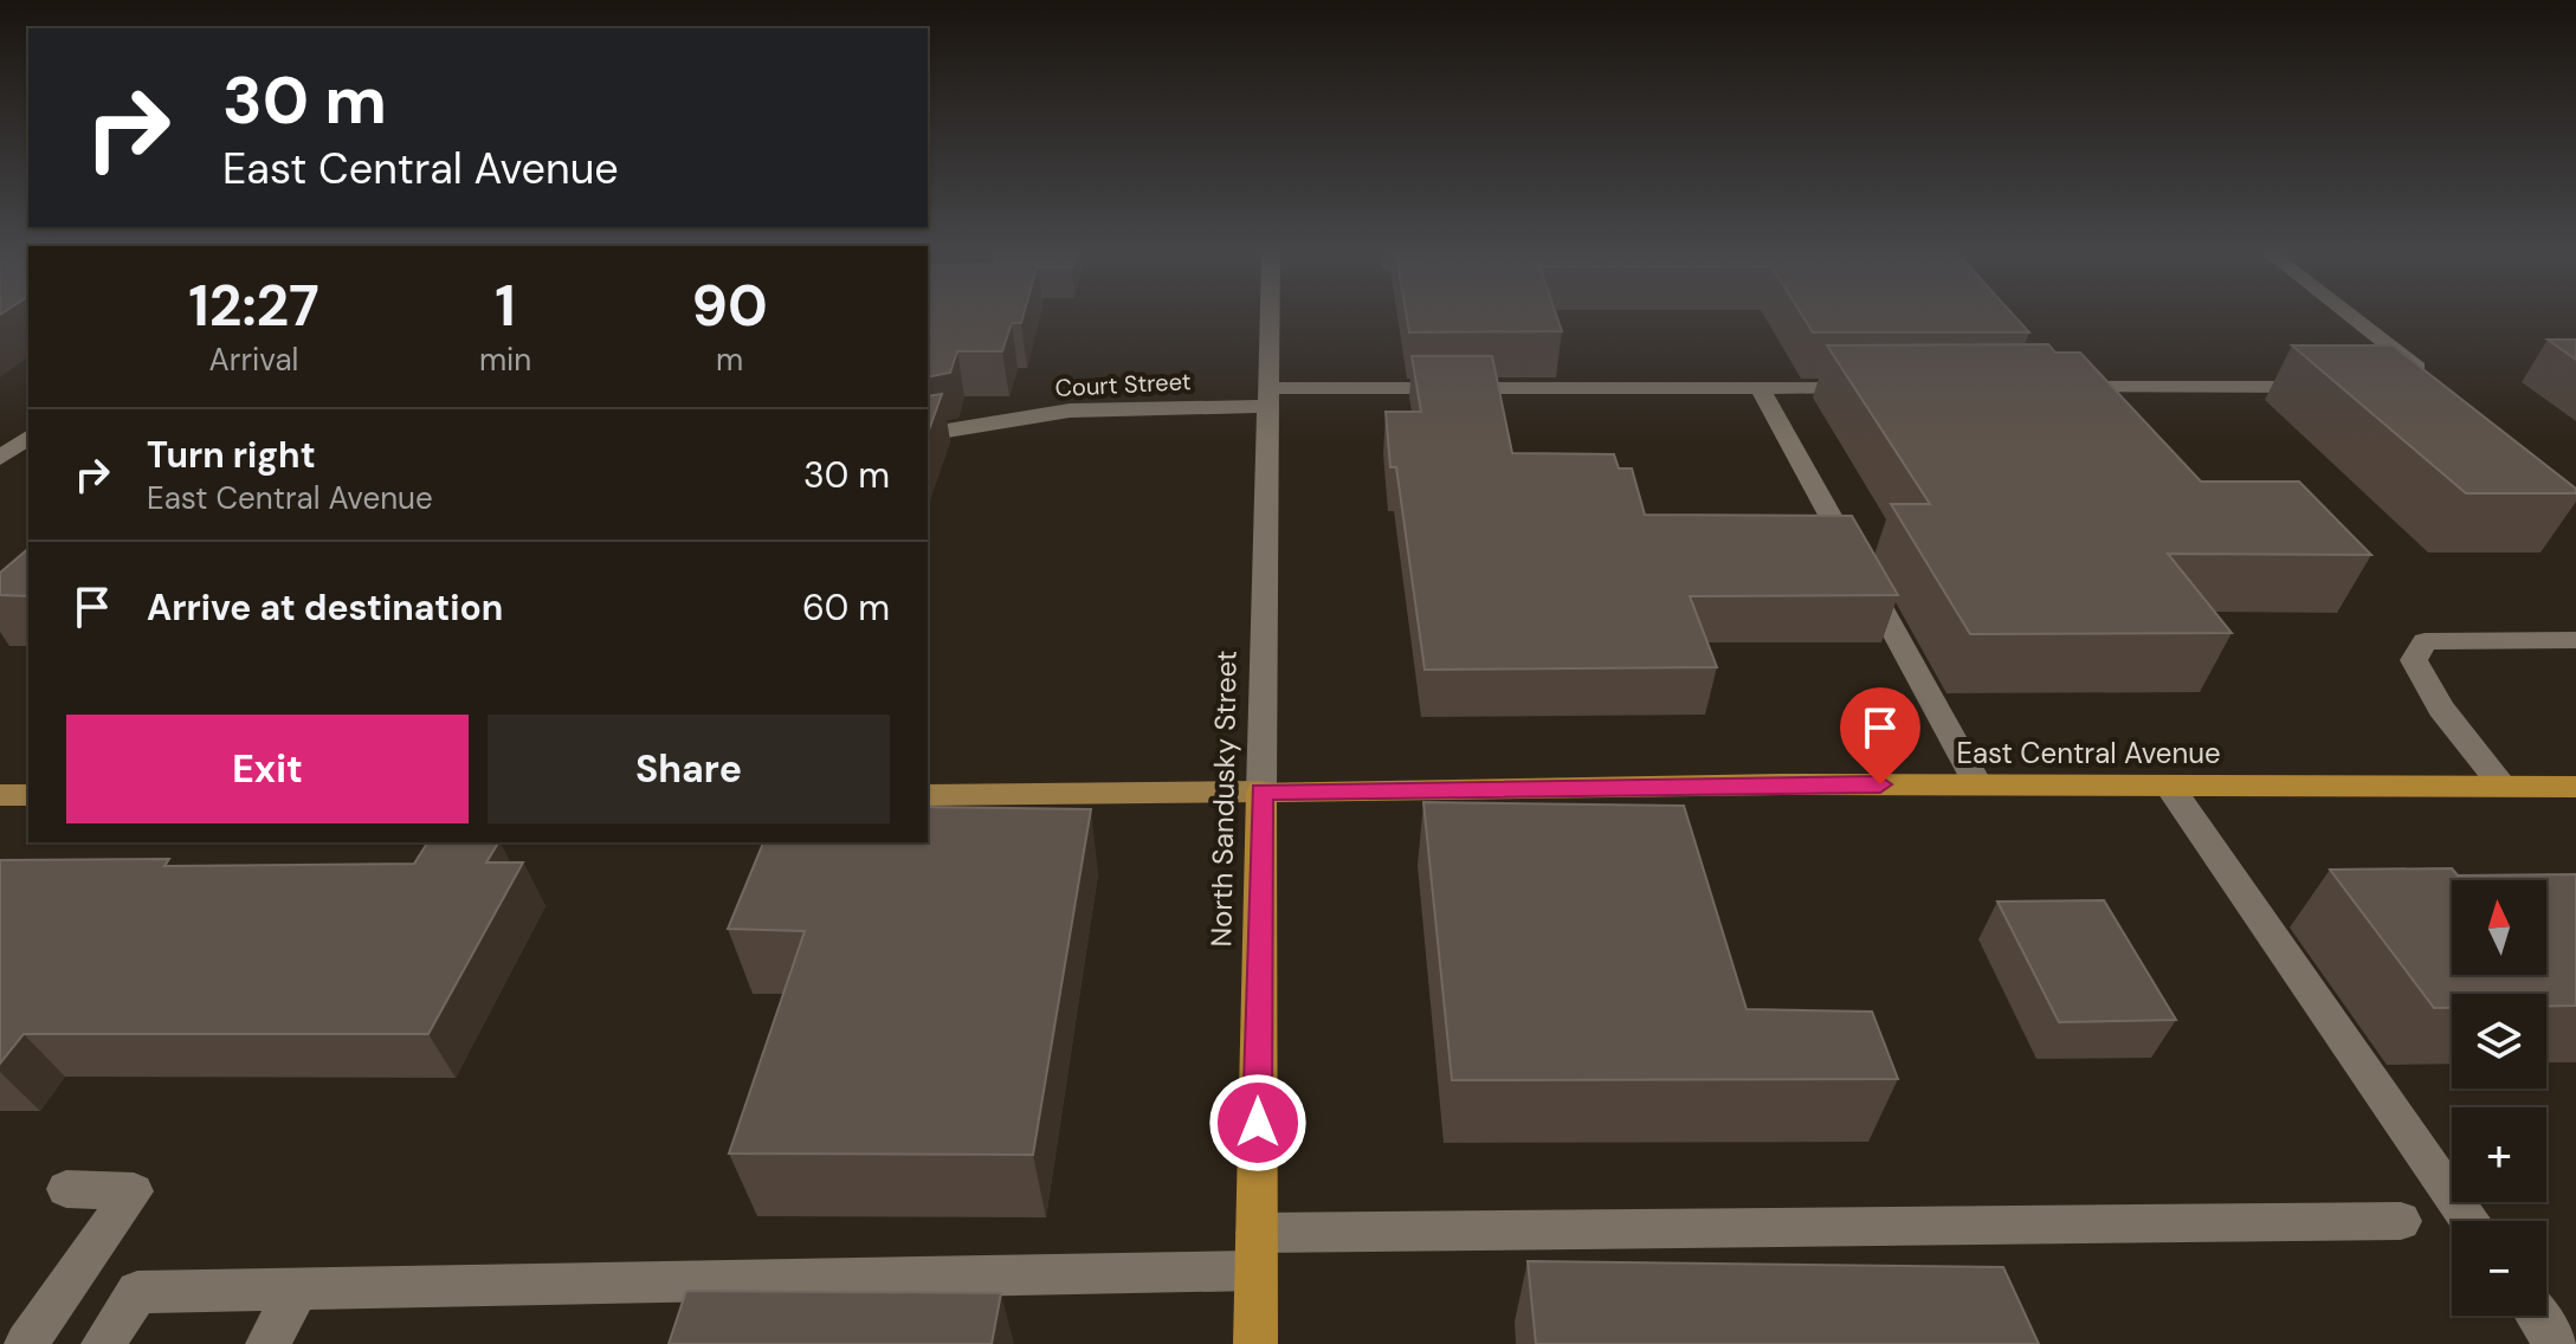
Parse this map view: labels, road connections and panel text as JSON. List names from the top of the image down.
{
  "streets": {
    "highway": ["East Central Avenue", "North Sandusky Street"],
    "street": ["Court Street"]
  },
  "crossings": [
    ["Court Street", "North Sandusky Street"],
    ["East Central Avenue", "North Sandusky Street"]
  ],
  "north": "top",
  "page": {
    "turn": ["30 m", "East Central Avenue"],
    "eta": [
      "12:27",
      "Arrival",
      "1",
      "min",
      "90",
      "m"
    ],
    "list": [
      {
        "name": "Turn right",
        "note": "East Central Avenue",
        "value": "30 m"
      },
      {
        "name": "Arrive at destination",
        "value": "60 m"
      }
    ],
    "buttons": ["Exit", "Share"],
    "map_buttons": ["+", "−"]
  }
}
